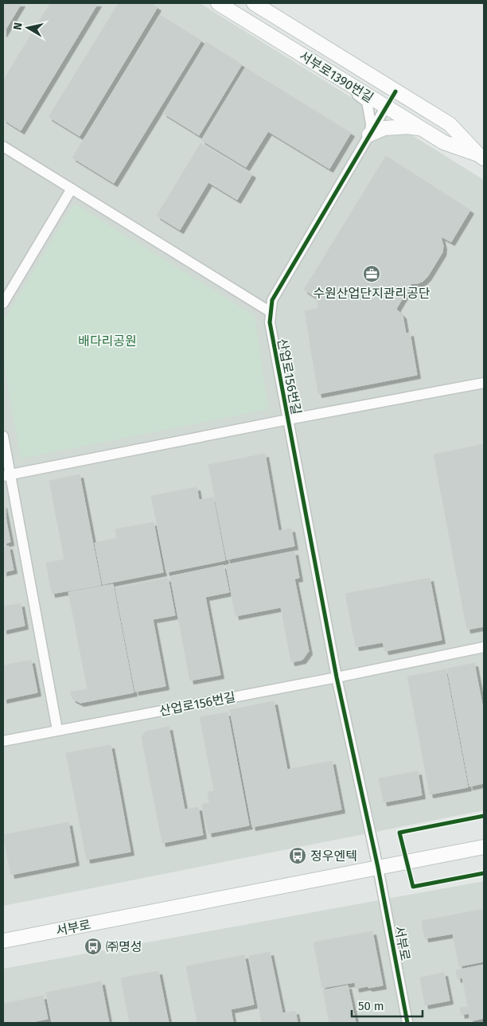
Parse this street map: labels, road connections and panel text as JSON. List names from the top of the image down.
{
  "streets": {
    "street": ["서부로1390번길", "산업로156번길", "서부로"]
  },
  "crossings": [
    ["서부로1390번길", "산업로156번길"]
  ],
  "parks": ["배다리공원"],
  "places": {
    "office": ["수원산업단지관리공단"],
    "bus stop": ["정우엔텍", "㈜명성"]
  },
  "scale_bar": "50 m",
  "north": "left"
}
